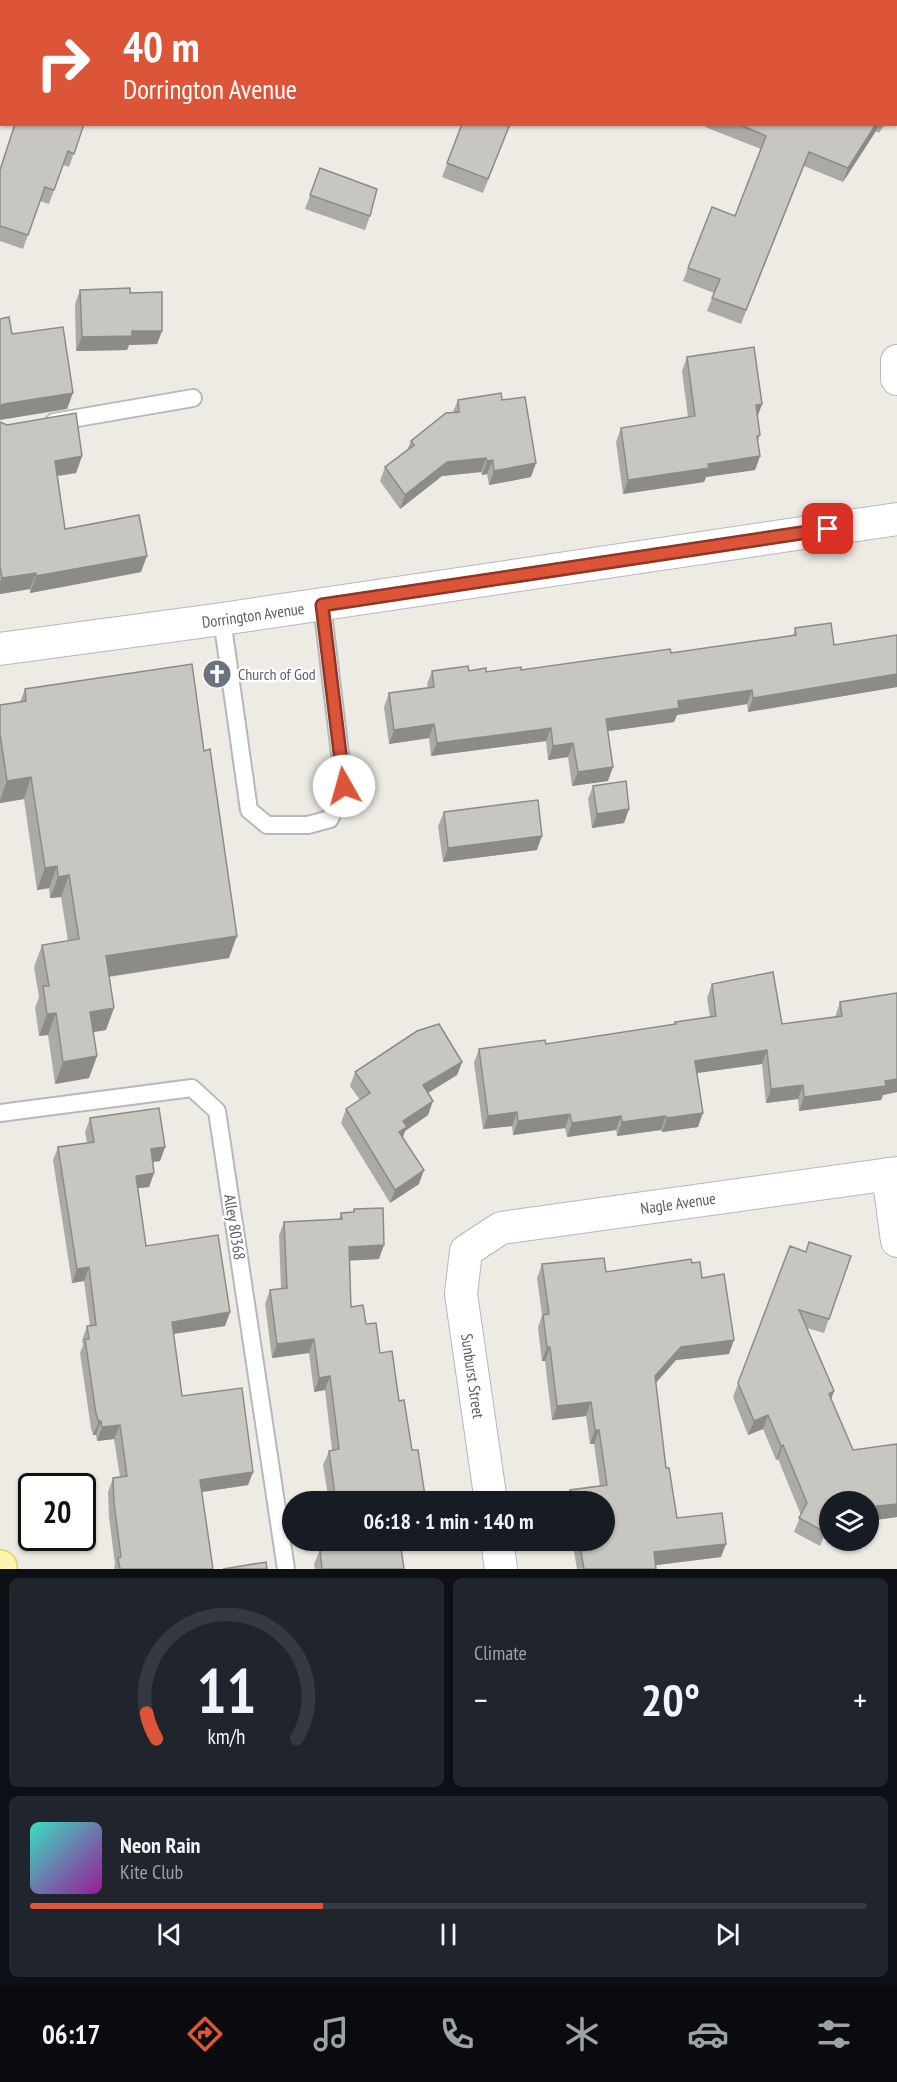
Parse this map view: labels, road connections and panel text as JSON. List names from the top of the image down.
{
  "streets": {
    "street": ["Dorrington Avenue", "Nagle Avenue", "Sunburst Street"],
    "lane": ["Alley 80368"]
  },
  "crossings": [
    ["Nagle Avenue", "Sunburst Street"]
  ],
  "places": {
    "church": ["Church of God"]
  },
  "page": {
    "turn": ["40 m", "Dorrington Avenue"],
    "limit": "20",
    "trip": "06:18 · 1 min · 140 m",
    "tile": "Climate",
    "heat": ["−", "20°", "+"],
    "song": ["Neon Rain", "Kite Club"],
    "tabs": "06:17",
    "gauge": ["11", "km/h"]
  }
}
